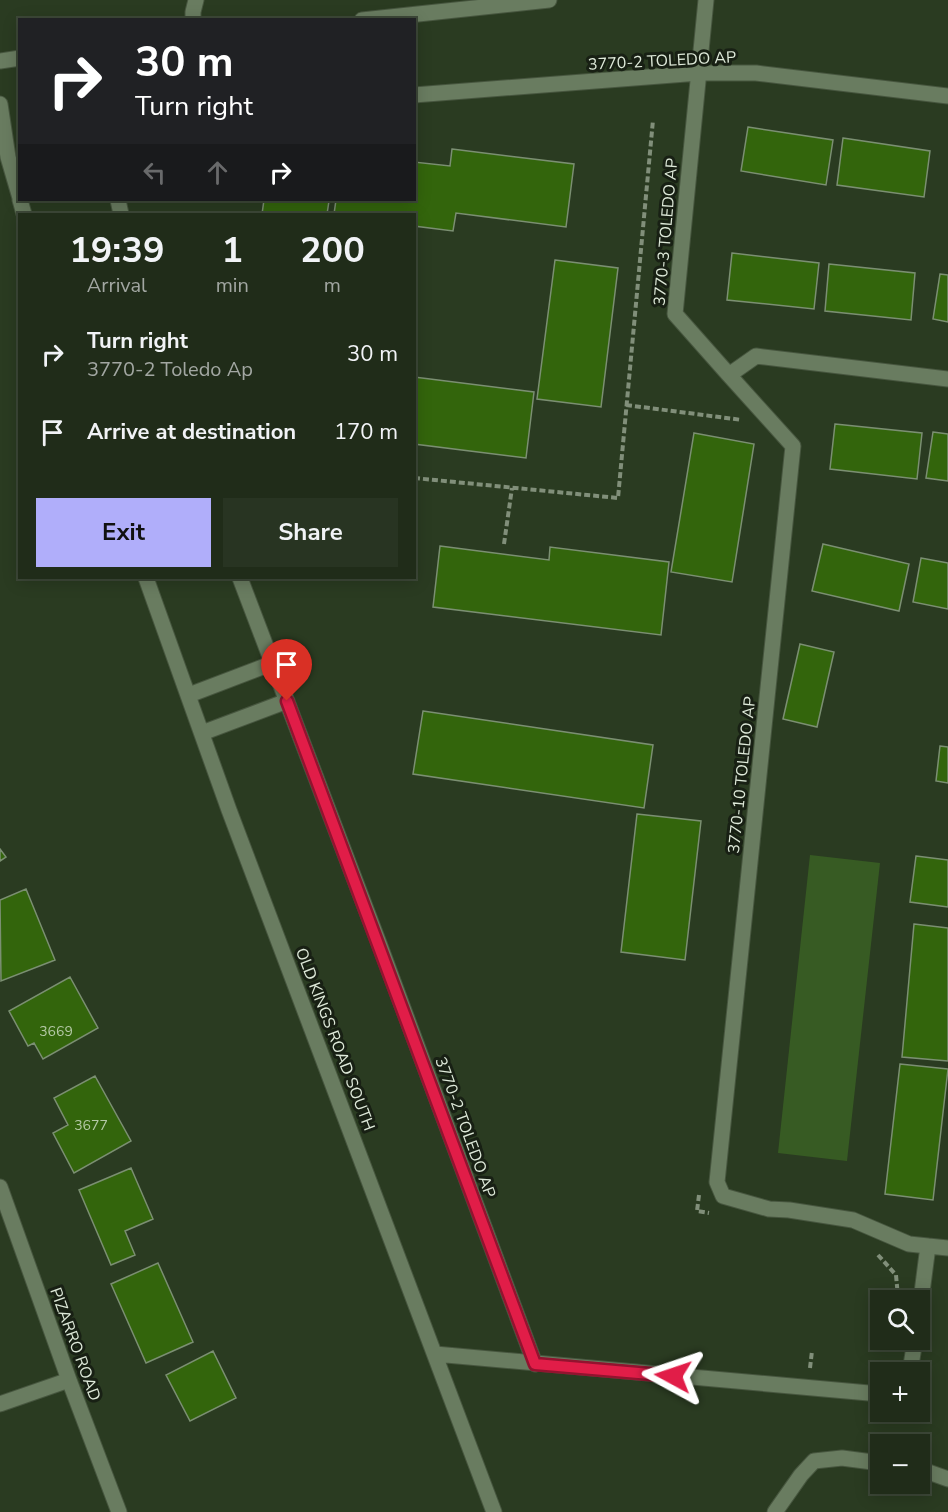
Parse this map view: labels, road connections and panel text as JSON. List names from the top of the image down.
{
  "streets": {
    "street": [
      "3770-2 TOLEDO AP",
      "3770-3 TOLEDO AP",
      "3770-10 TOLEDO AP",
      "OLD KINGS ROAD SOUTH",
      "PIZARRO ROAD"
    ]
  },
  "crossings": [
    ["3770-2 TOLEDO AP", "3770-3 TOLEDO AP"],
    ["3770-3 TOLEDO AP", "3770-10 TOLEDO AP"]
  ],
  "house_numbers": ["3669", "3677"],
  "page": {
    "turn": ["30 m", "Turn right"],
    "eta": [
      "19:39",
      "Arrival",
      "1",
      "min",
      "200",
      "m"
    ],
    "list": [
      {
        "name": "Turn right",
        "note": "3770-2 Toledo Ap",
        "value": "30 m"
      },
      {
        "name": "Arrive at destination",
        "value": "170 m"
      }
    ],
    "buttons": ["Exit", "Share"],
    "map_buttons": ["+", "−"]
  }
}
